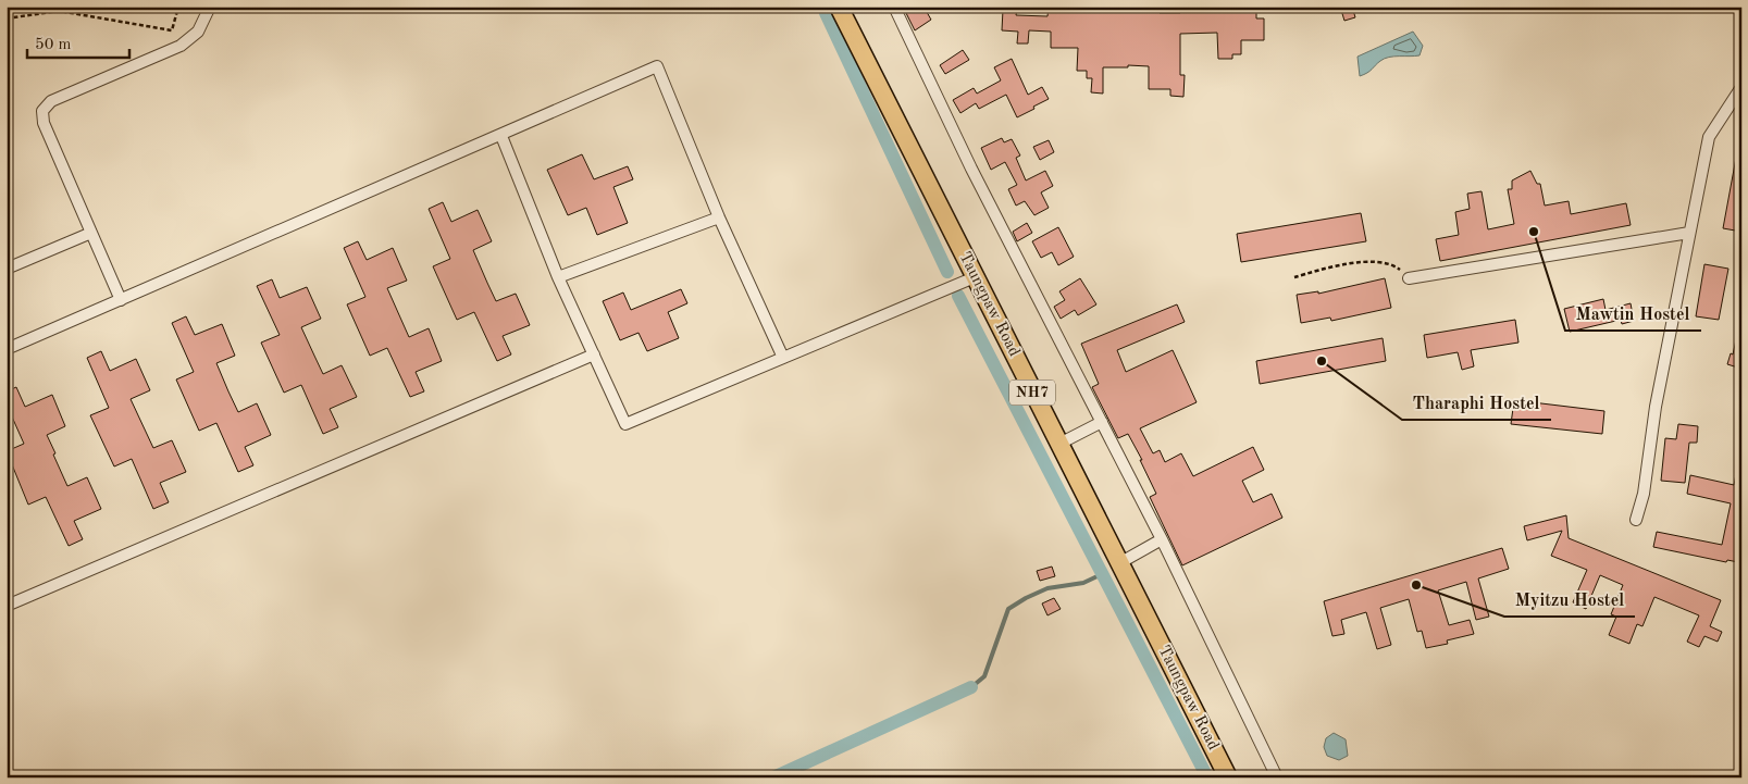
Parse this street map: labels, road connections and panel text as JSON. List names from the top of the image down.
{
  "streets": {
    "highway": ["Taungpaw Road", "NH7"]
  },
  "places": ["Mawtin Hostel", "Tharaphi Hostel", "Myitzu Hostel"],
  "scale_bar": "50 m"
}
